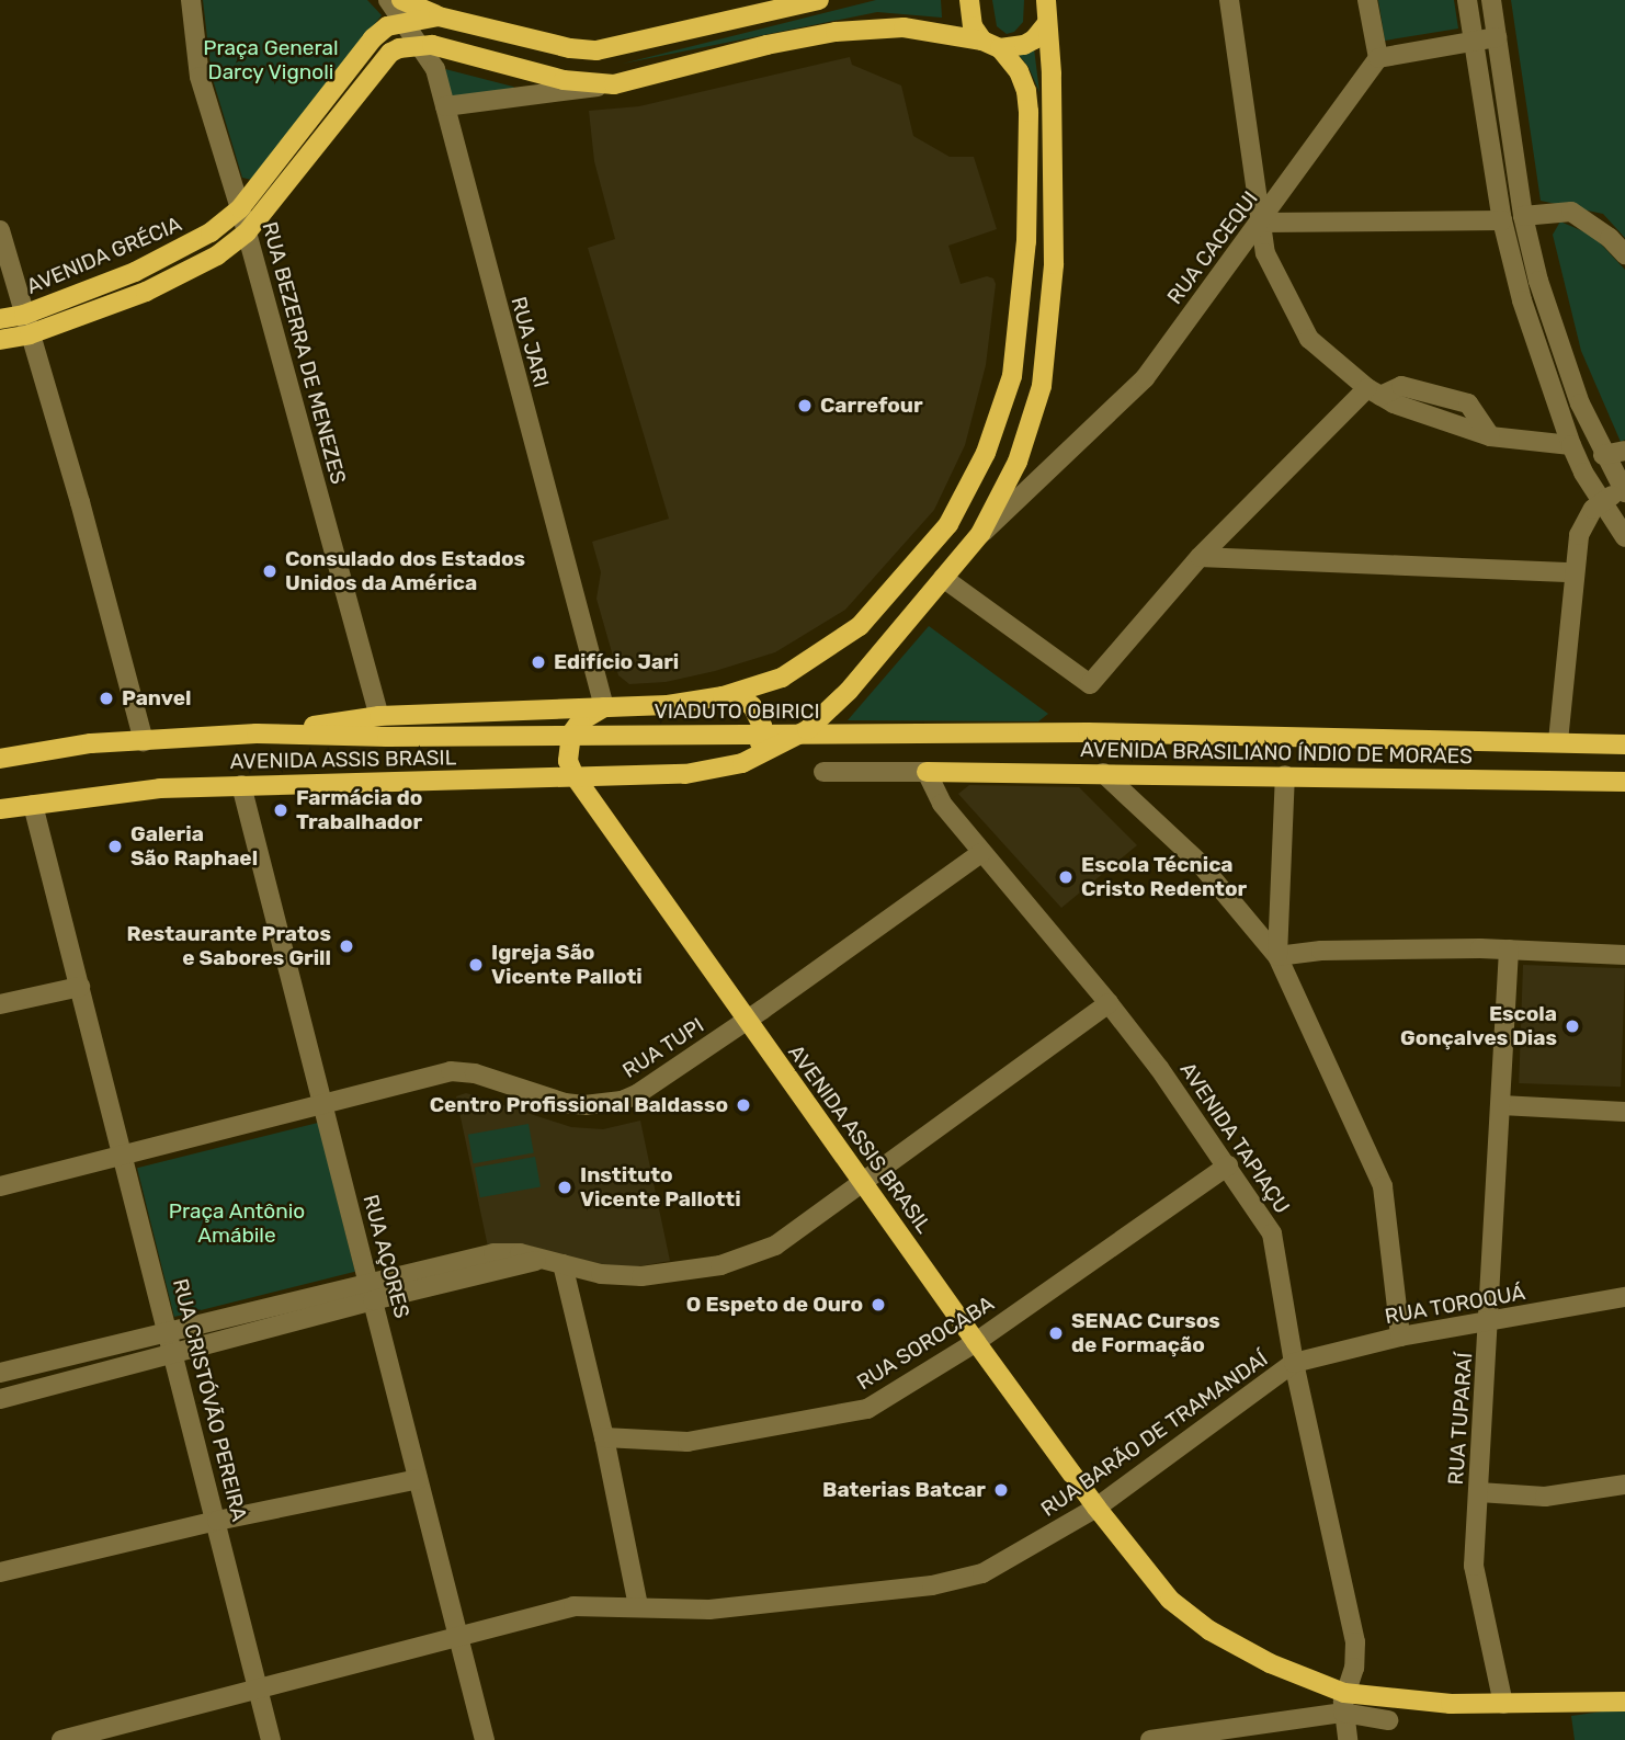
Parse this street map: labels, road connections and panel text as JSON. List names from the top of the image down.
{
  "streets": {
    "main road": [
      "AVENIDA GRÉCIA",
      "VIADUTO OBIRICI",
      "AVENIDA BRASILIANO ÍNDIO DE MORAES",
      "AVENIDA ASSIS BRASIL"
    ],
    "street": [
      "RUA CACEQUI",
      "RUA JARI",
      "RUA BEZERRA DE MENEZES",
      "RUA TUPI",
      "AVENIDA TAPIAÇU",
      "RUA AÇORES",
      "RUA TOROQUÁ",
      "RUA SOROCABA",
      "RUA CRISTÓVÃO PEREIRA",
      "RUA TUPARAÍ",
      "RUA BARÃO DE TRAMANDAÍ"
    ]
  },
  "crossings": [
    ["AVENIDA GRÉCIA", "RUA JARI"],
    ["AVENIDA GRÉCIA", "RUA BEZERRA DE MENEZES"],
    ["RUA JARI", "AVENIDA ASSIS BRASIL"],
    ["RUA BEZERRA DE MENEZES", "AVENIDA ASSIS BRASIL"],
    ["VIADUTO OBIRICI", "AVENIDA BRASILIANO ÍNDIO DE MORAES"],
    ["VIADUTO OBIRICI", "AVENIDA ASSIS BRASIL"],
    ["AVENIDA BRASILIANO ÍNDIO DE MORAES", "AVENIDA TAPIAÇU"],
    ["AVENIDA ASSIS BRASIL", "RUA TUPI"],
    ["AVENIDA ASSIS BRASIL", "AVENIDA TAPIAÇU"],
    ["AVENIDA ASSIS BRASIL", "RUA AÇORES"],
    ["AVENIDA ASSIS BRASIL", "RUA SOROCABA"],
    ["AVENIDA ASSIS BRASIL", "RUA CRISTÓVÃO PEREIRA"],
    ["AVENIDA ASSIS BRASIL", "RUA TUPARAÍ"],
    ["AVENIDA ASSIS BRASIL", "RUA BARÃO DE TRAMANDAÍ"],
    ["RUA TUPI", "AVENIDA TAPIAÇU"],
    ["RUA TUPI", "RUA AÇORES"],
    ["RUA TUPI", "RUA CRISTÓVÃO PEREIRA"],
    ["AVENIDA TAPIAÇU", "RUA TOROQUÁ"],
    ["AVENIDA TAPIAÇU", "RUA SOROCABA"],
    ["AVENIDA TAPIAÇU", "RUA BARÃO DE TRAMANDAÍ"],
    ["RUA AÇORES", "RUA BARÃO DE TRAMANDAÍ"],
    ["RUA TOROQUÁ", "RUA TUPARAÍ"],
    ["RUA TOROQUÁ", "RUA BARÃO DE TRAMANDAÍ"],
    ["RUA CRISTÓVÃO PEREIRA", "RUA BARÃO DE TRAMANDAÍ"]
  ],
  "parks": ["Praça General Darcy Vignoli", "Praça Antônio Amábile"],
  "places": [
    "Carrefour",
    "Consulado dos Estados Unidos da América",
    "Edifício Jari",
    "Panvel",
    "Farmácia do Trabalhador",
    "Galeria São Raphael",
    "Escola Técnica Cristo Redentor",
    "Restaurante Pratos e Sabores Grill",
    "Igreja São Vicente Palloti",
    "Escola Gonçalves Dias",
    "Centro Profissional Baldasso",
    "Instituto Vicente Pallotti",
    "O Espeto de Ouro",
    "SENAC Cursos de Formação",
    "Baterias Batcar"
  ]
}
